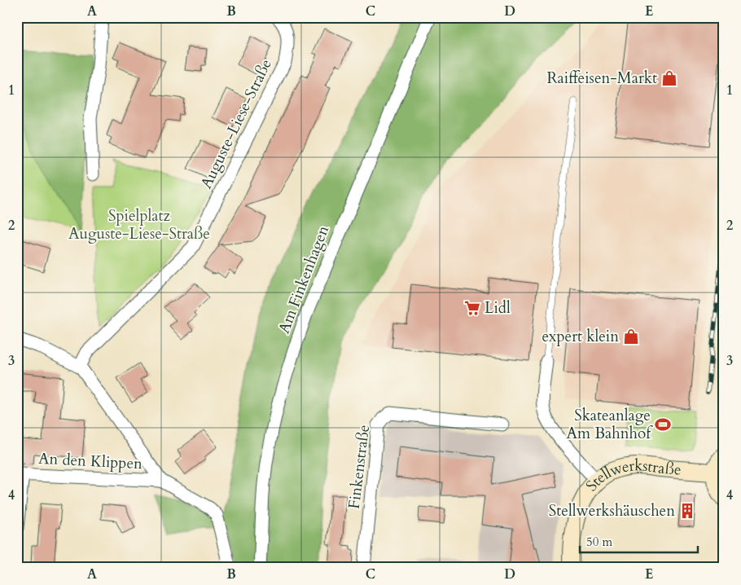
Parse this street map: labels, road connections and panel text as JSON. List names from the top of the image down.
{
  "streets": {
    "main road": ["Stellwerkstraße"],
    "street": [
      "Auguste-Liese-Straße",
      "Am Finkenhagen",
      "An den Klippen",
      "Finkenstraße"
    ]
  },
  "crossings": [
    ["Auguste-Liese-Straße", "An den Klippen"]
  ],
  "parks": ["Spielplatz Auguste-Liese-Straße"],
  "places": {
    "shop": ["Raiffeisen-Markt", "expert klein"],
    "supermarket": ["Lidl"],
    "sports": ["Skateanlage Am Bahnhof"],
    "building": ["Stellwerkshäuschen"]
  },
  "scale_bar": "50 m",
  "grid": {
    "columns": [
      "A",
      "B",
      "C",
      "D",
      "E"
    ],
    "rows": [
      "1",
      "2",
      "3",
      "4"
    ]
  }
}
